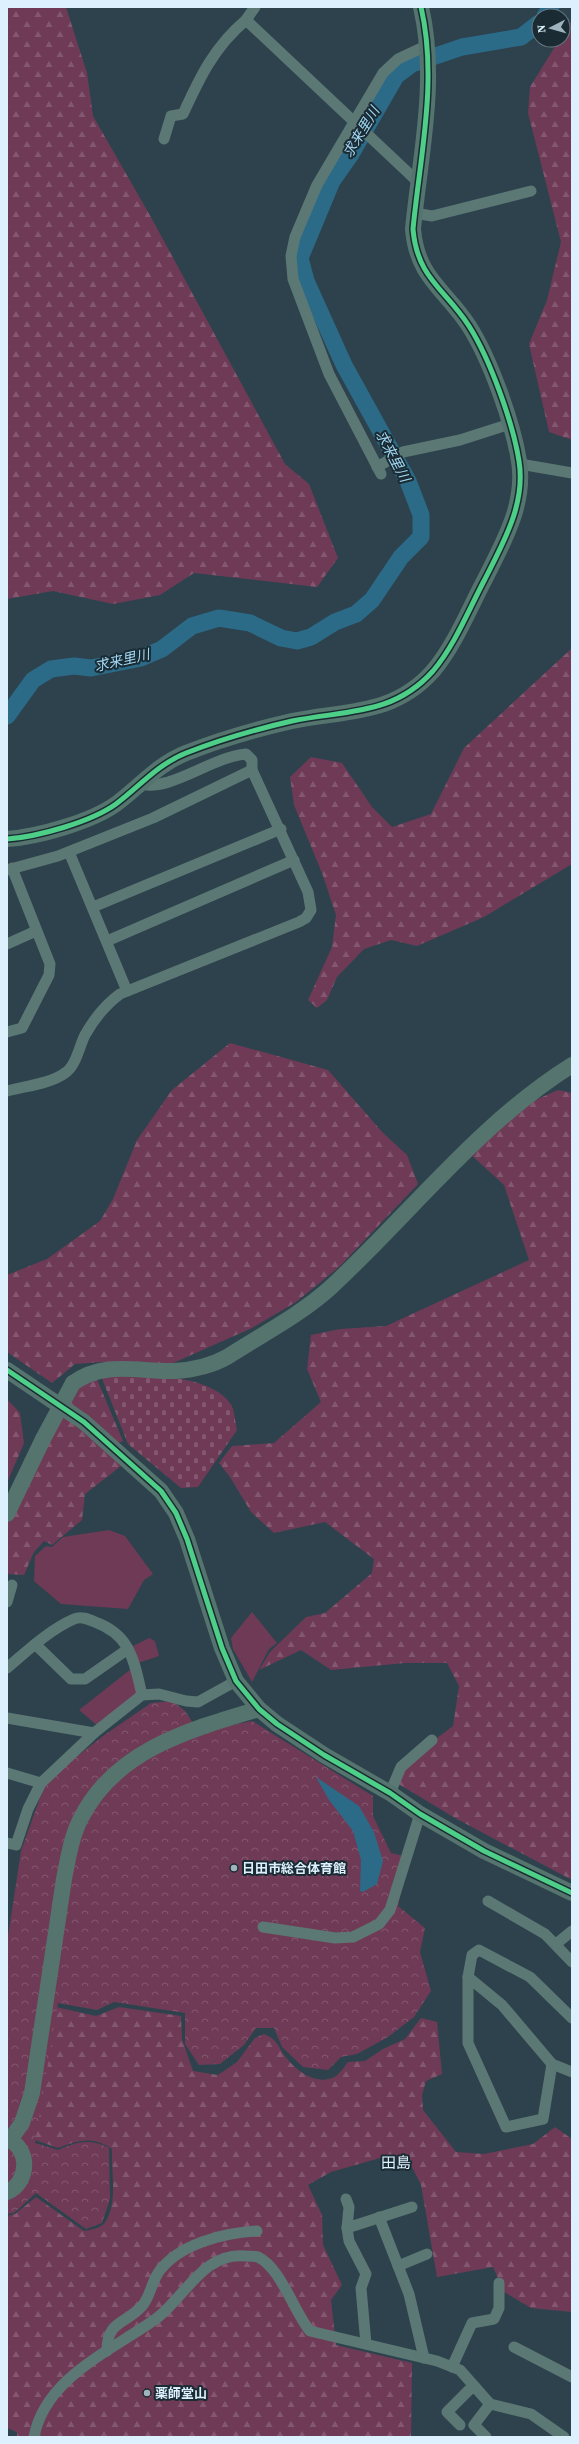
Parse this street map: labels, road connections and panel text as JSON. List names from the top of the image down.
{
  "districts": ["田島"],
  "water": ["求来里川"],
  "places": ["日田市総合体育館", "薬師堂山"],
  "north": "left"
}
